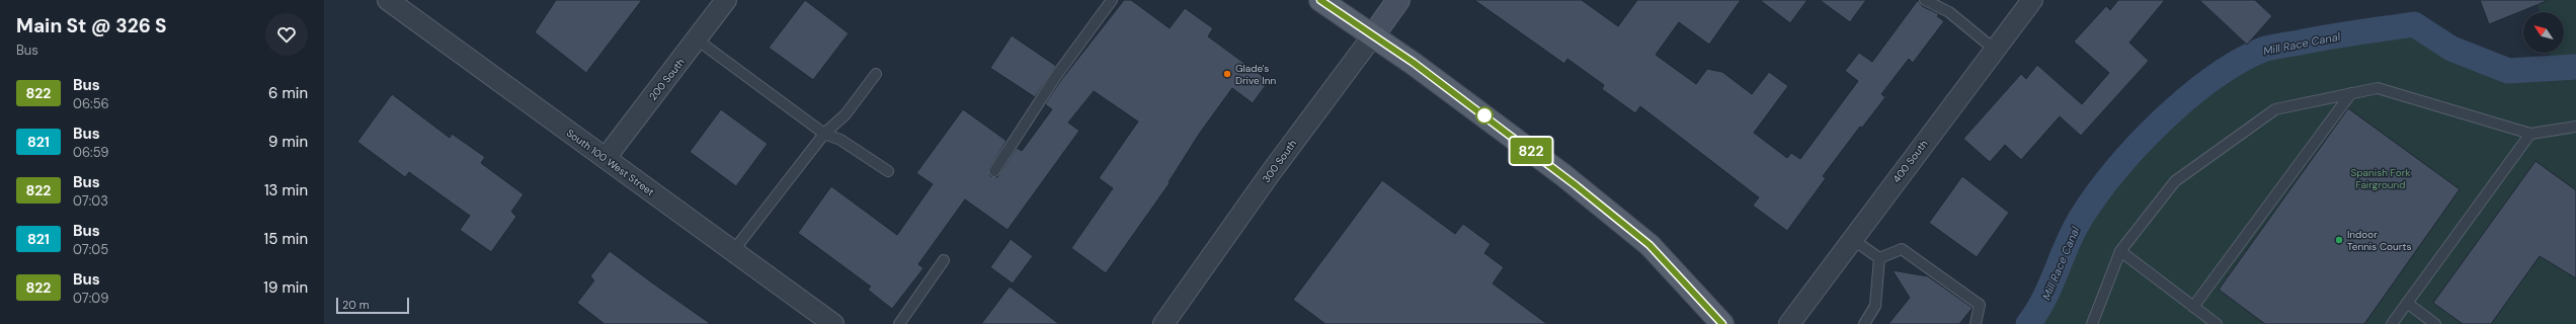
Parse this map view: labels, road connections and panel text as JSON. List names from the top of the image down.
{
  "streets": {
    "main road": ["300 South"],
    "street": ["200 South", "400 South", "South 100 West Street"]
  },
  "crossings": [
    ["200 South", "South 100 West Street"]
  ],
  "water": ["Mill Race Canal"],
  "parks": ["Spanish Fork Fairground"],
  "places": ["Glade's Drive Inn", "Indoor Tennis Courts"],
  "lines": ["bus line 822"],
  "scale_bar": "20 m",
  "north": "top left",
  "page": {
    "heading": ["Main St @ 326 S", "Bus"],
    "on_map": "822",
    "list": [
      {
        "mark": "822",
        "name": "Bus",
        "note": "06:56",
        "value": "6 min"
      },
      {
        "mark": "821",
        "name": "Bus",
        "note": "06:59",
        "value": "9 min"
      },
      {
        "mark": "822",
        "name": "Bus",
        "note": "07:03",
        "value": "13 min"
      },
      {
        "mark": "821",
        "name": "Bus",
        "note": "07:05",
        "value": "15 min"
      },
      {
        "mark": "822",
        "name": "Bus",
        "note": "07:09",
        "value": "19 min"
      }
    ],
    "scale": "20 m"
  }
}
